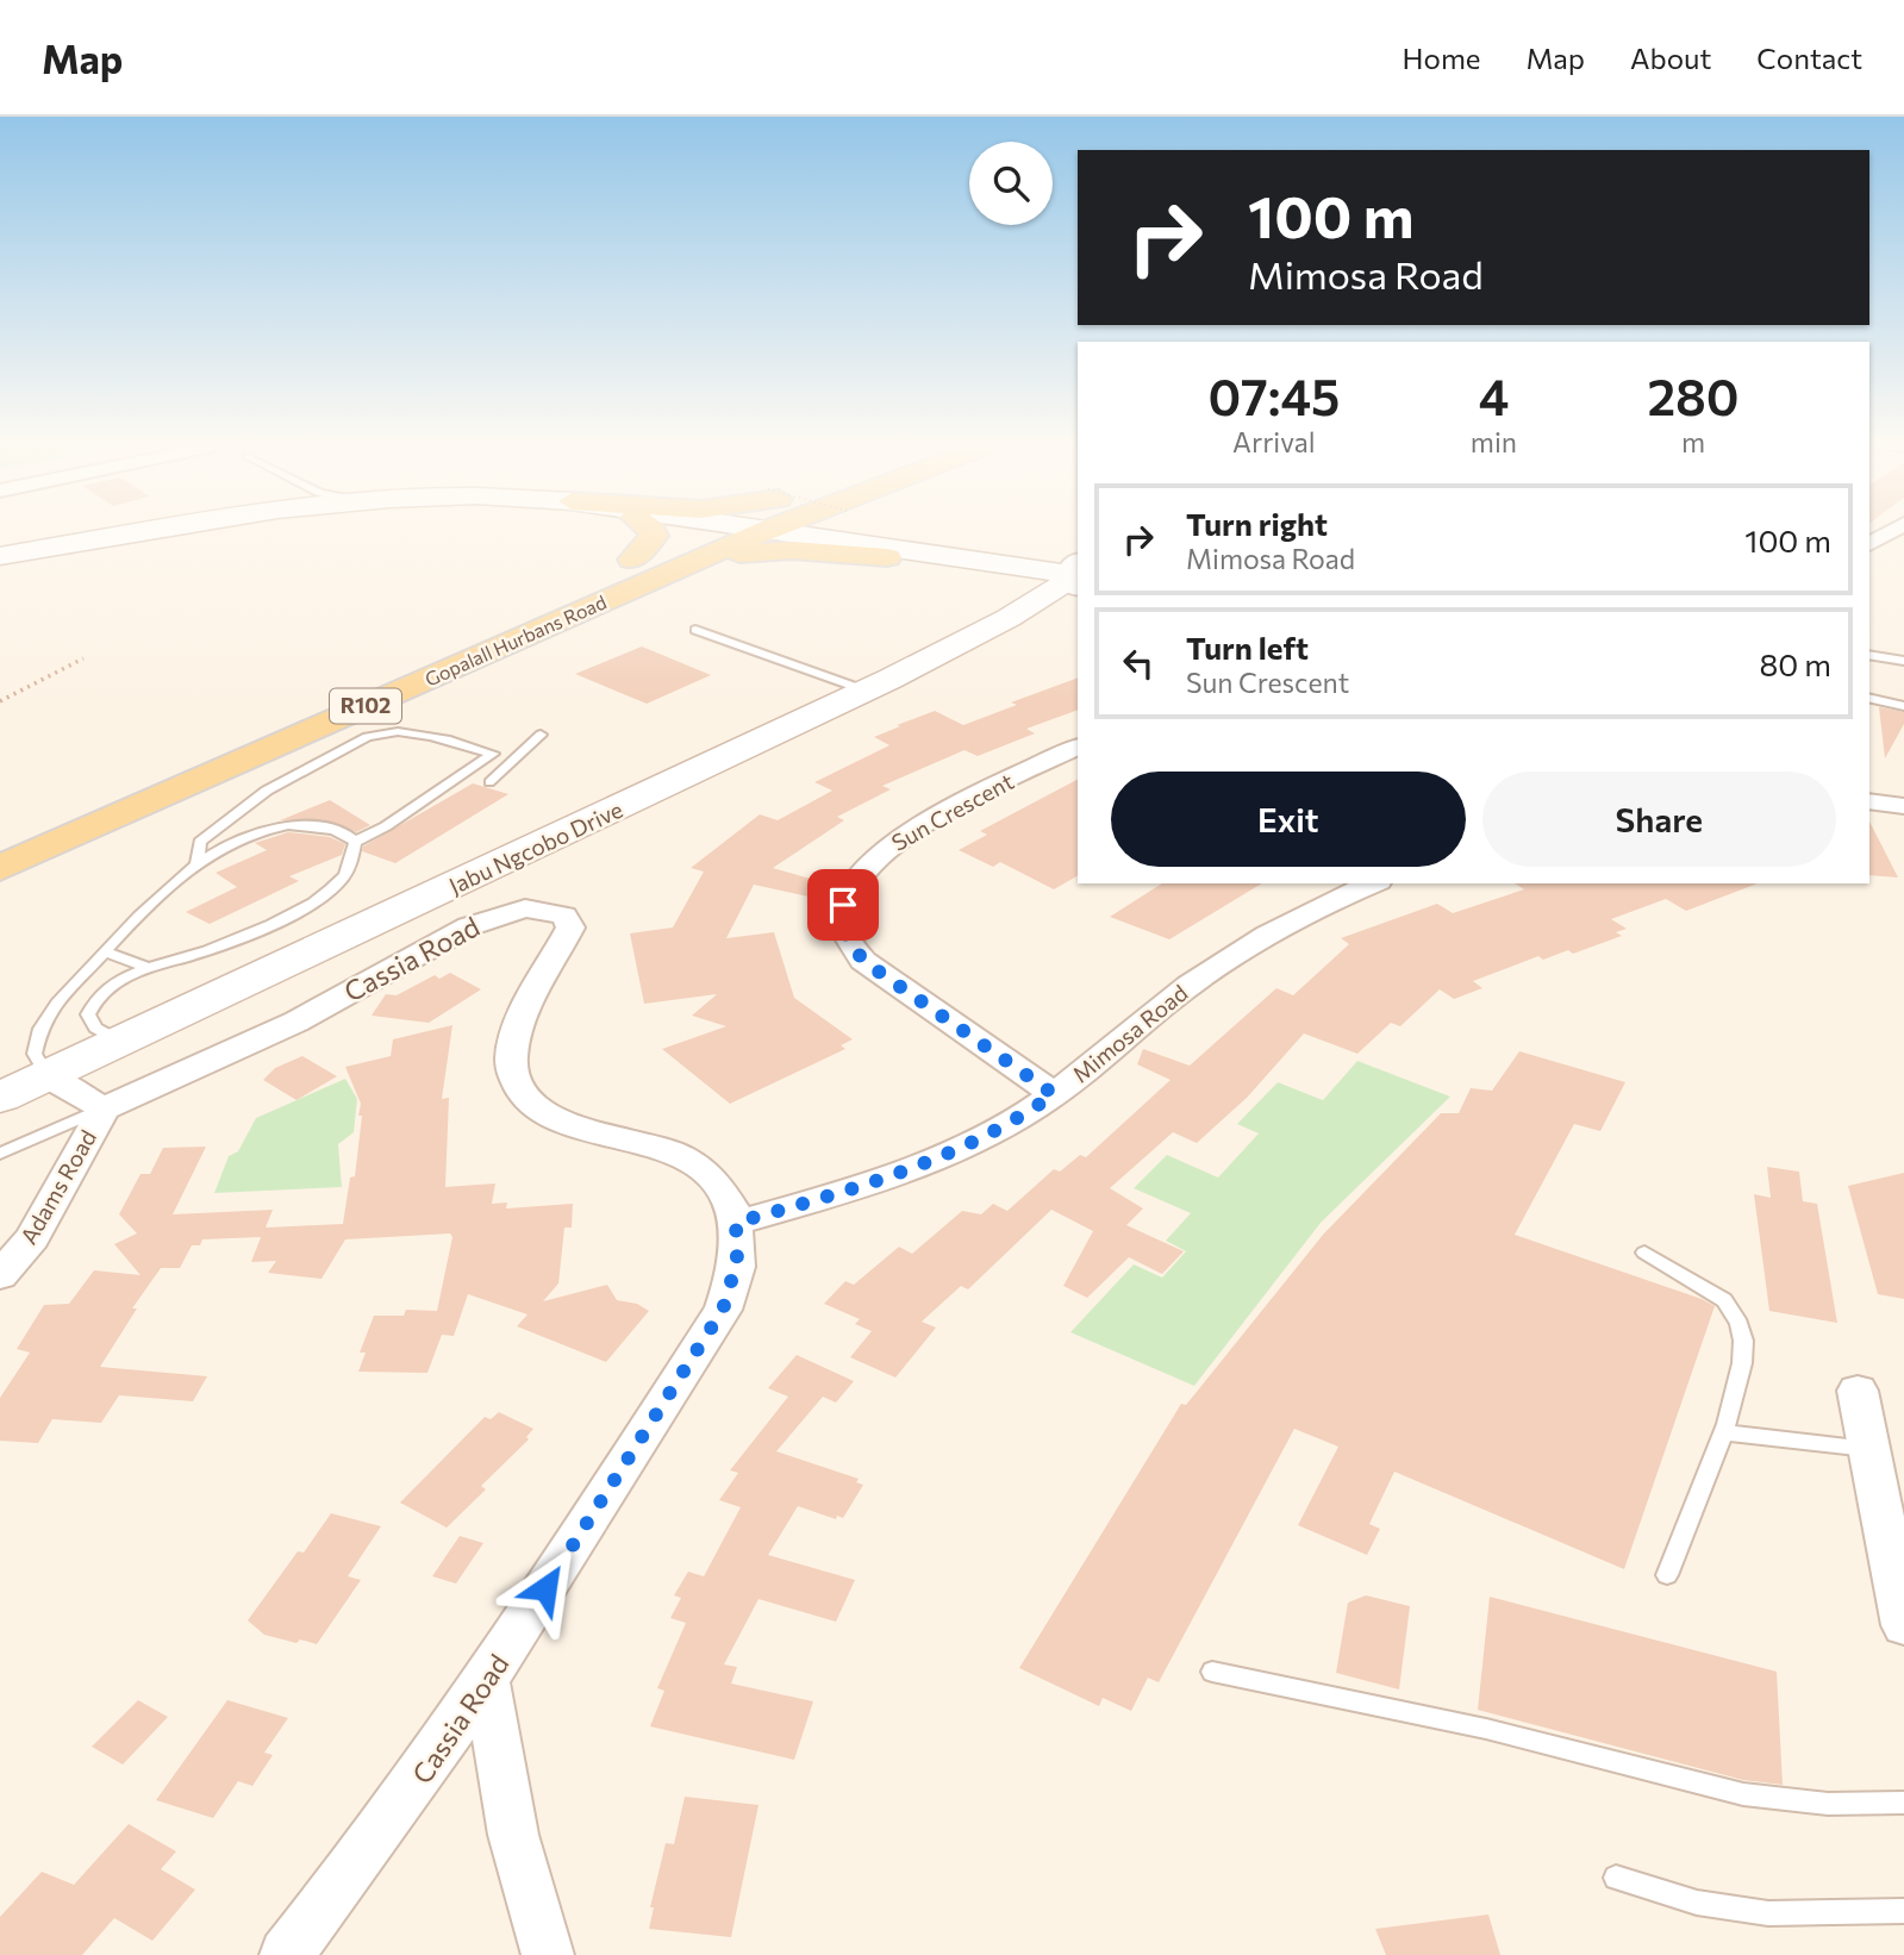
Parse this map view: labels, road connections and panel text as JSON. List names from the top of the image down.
{
  "streets": {
    "main road": ["Gopalall Hurbans Road", "R102", "Jabu Ngcobo Drive"],
    "street": [
      "Sun Crescent",
      "Cassia Road",
      "Mimosa Road",
      "Adams Road"
    ]
  },
  "crossings": [
    ["Sun Crescent", "Mimosa Road"],
    ["Jabu Ngcobo Drive", "Adams Road"],
    ["Cassia Road", "Mimosa Road"],
    ["Cassia Road", "Adams Road"]
  ],
  "page": {
    "header": "Map",
    "nav": [
      "Home",
      "Map",
      "About",
      "Contact"
    ],
    "turn": ["100 m", "Mimosa Road"],
    "eta": [
      "07:45",
      "Arrival",
      "4",
      "min",
      "280",
      "m"
    ],
    "list": [
      {
        "name": "Turn right",
        "note": "Mimosa Road",
        "value": "100 m"
      },
      {
        "name": "Turn left",
        "note": "Sun Crescent",
        "value": "80 m"
      }
    ],
    "buttons": ["Exit", "Share"]
  }
}
